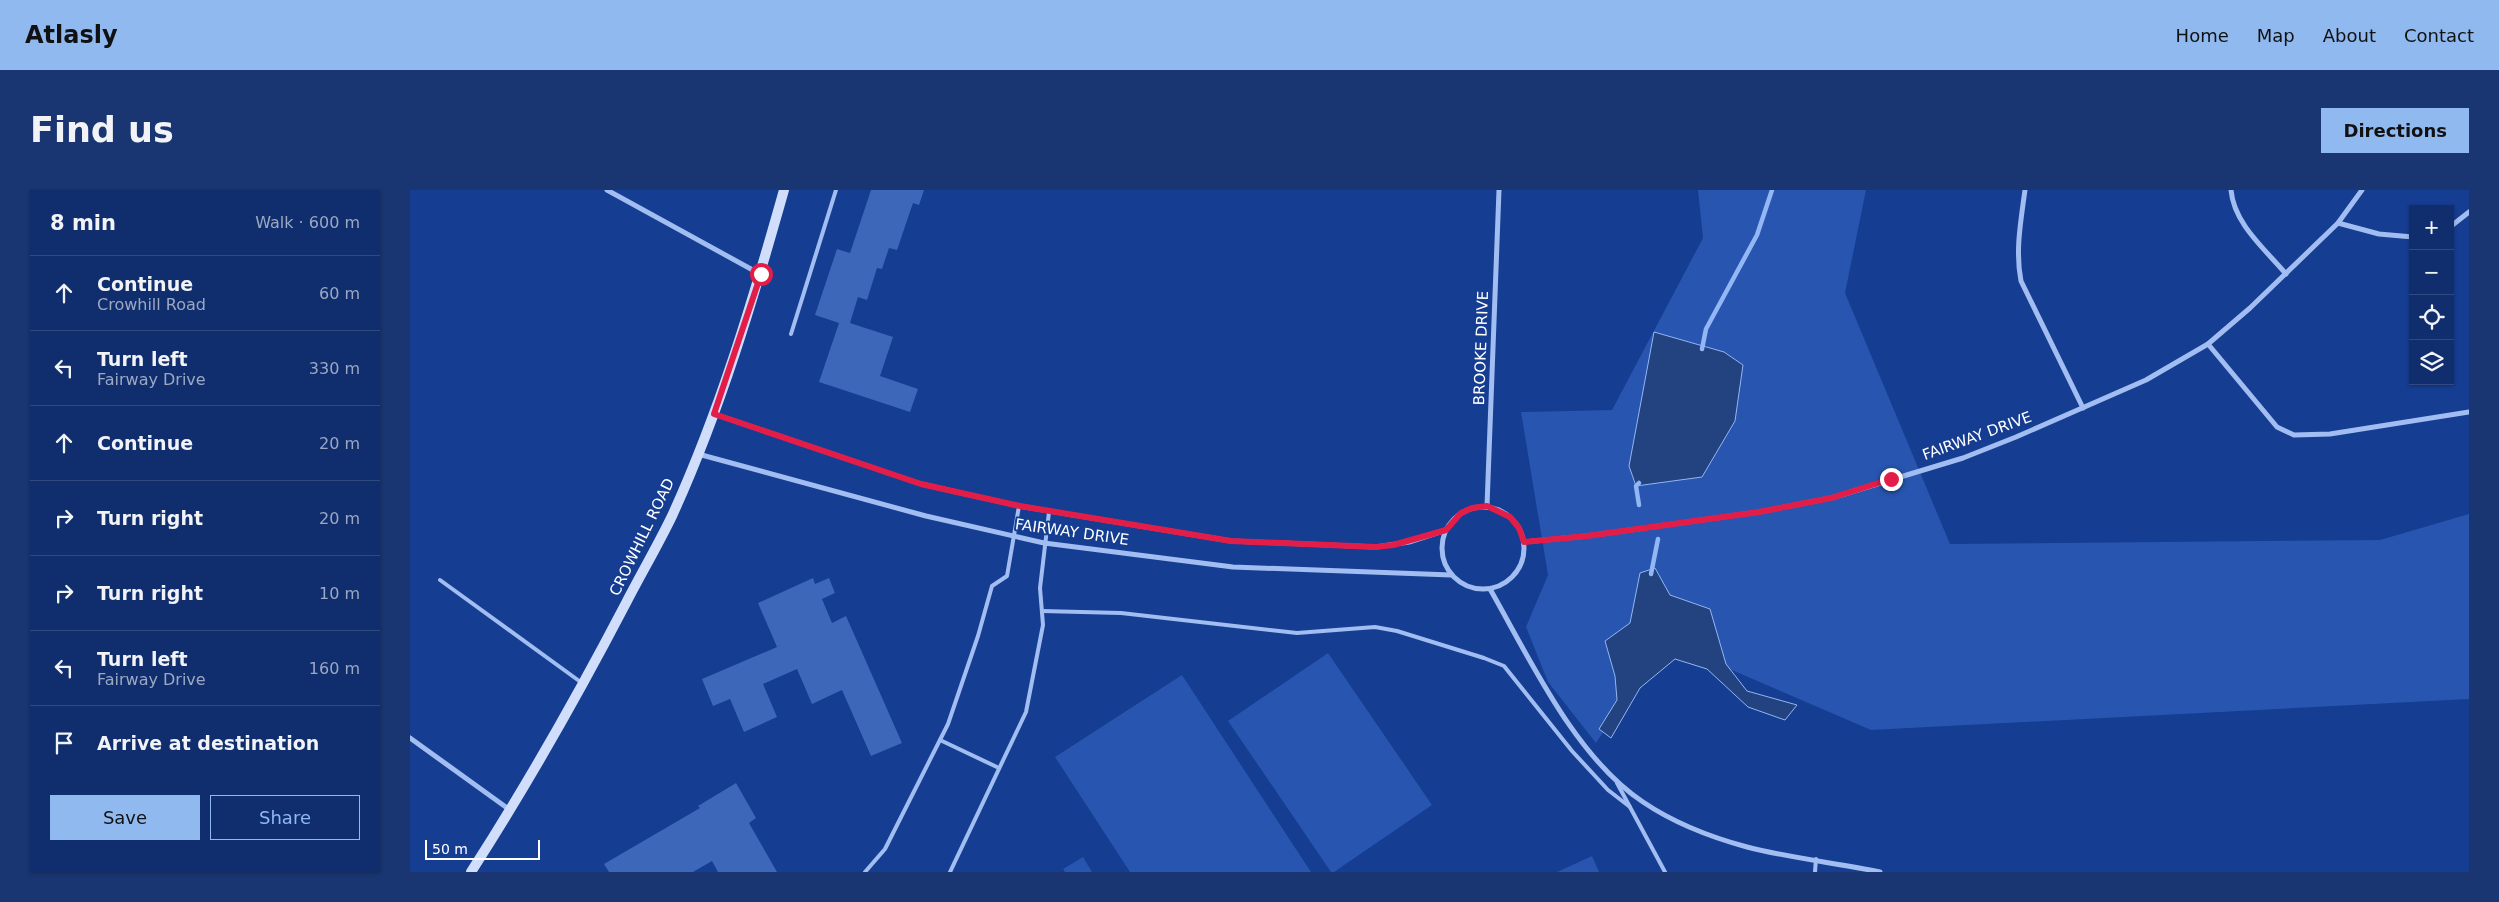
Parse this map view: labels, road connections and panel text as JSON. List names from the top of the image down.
{
  "streets": {
    "street": ["BROOKE DRIVE", "FAIRWAY DRIVE", "CROWHILL ROAD"]
  },
  "crossings": [
    ["BROOKE DRIVE", "FAIRWAY DRIVE"],
    ["FAIRWAY DRIVE", "CROWHILL ROAD"]
  ],
  "scale_bar": "50 m",
  "page": {
    "header": "Atlasly",
    "nav": [
      "Home",
      "Map",
      "About",
      "Contact"
    ],
    "buttons": [
      "Directions",
      ["Save", "Share"]
    ],
    "title": "Find us",
    "heading": ["8 min", "Walk · 600 m"],
    "map_buttons": ["+", "−"],
    "list": [
      ["Continue", "Crowhill Road", "60 m"],
      ["Turn left", "Fairway Drive", "330 m"],
      ["Continue", "20 m"],
      ["Turn right", "20 m"],
      ["Turn right", "10 m"],
      ["Turn left", "Fairway Drive", "160 m"],
      "Arrive at destination"
    ],
    "scale": "50 m"
  }
}
